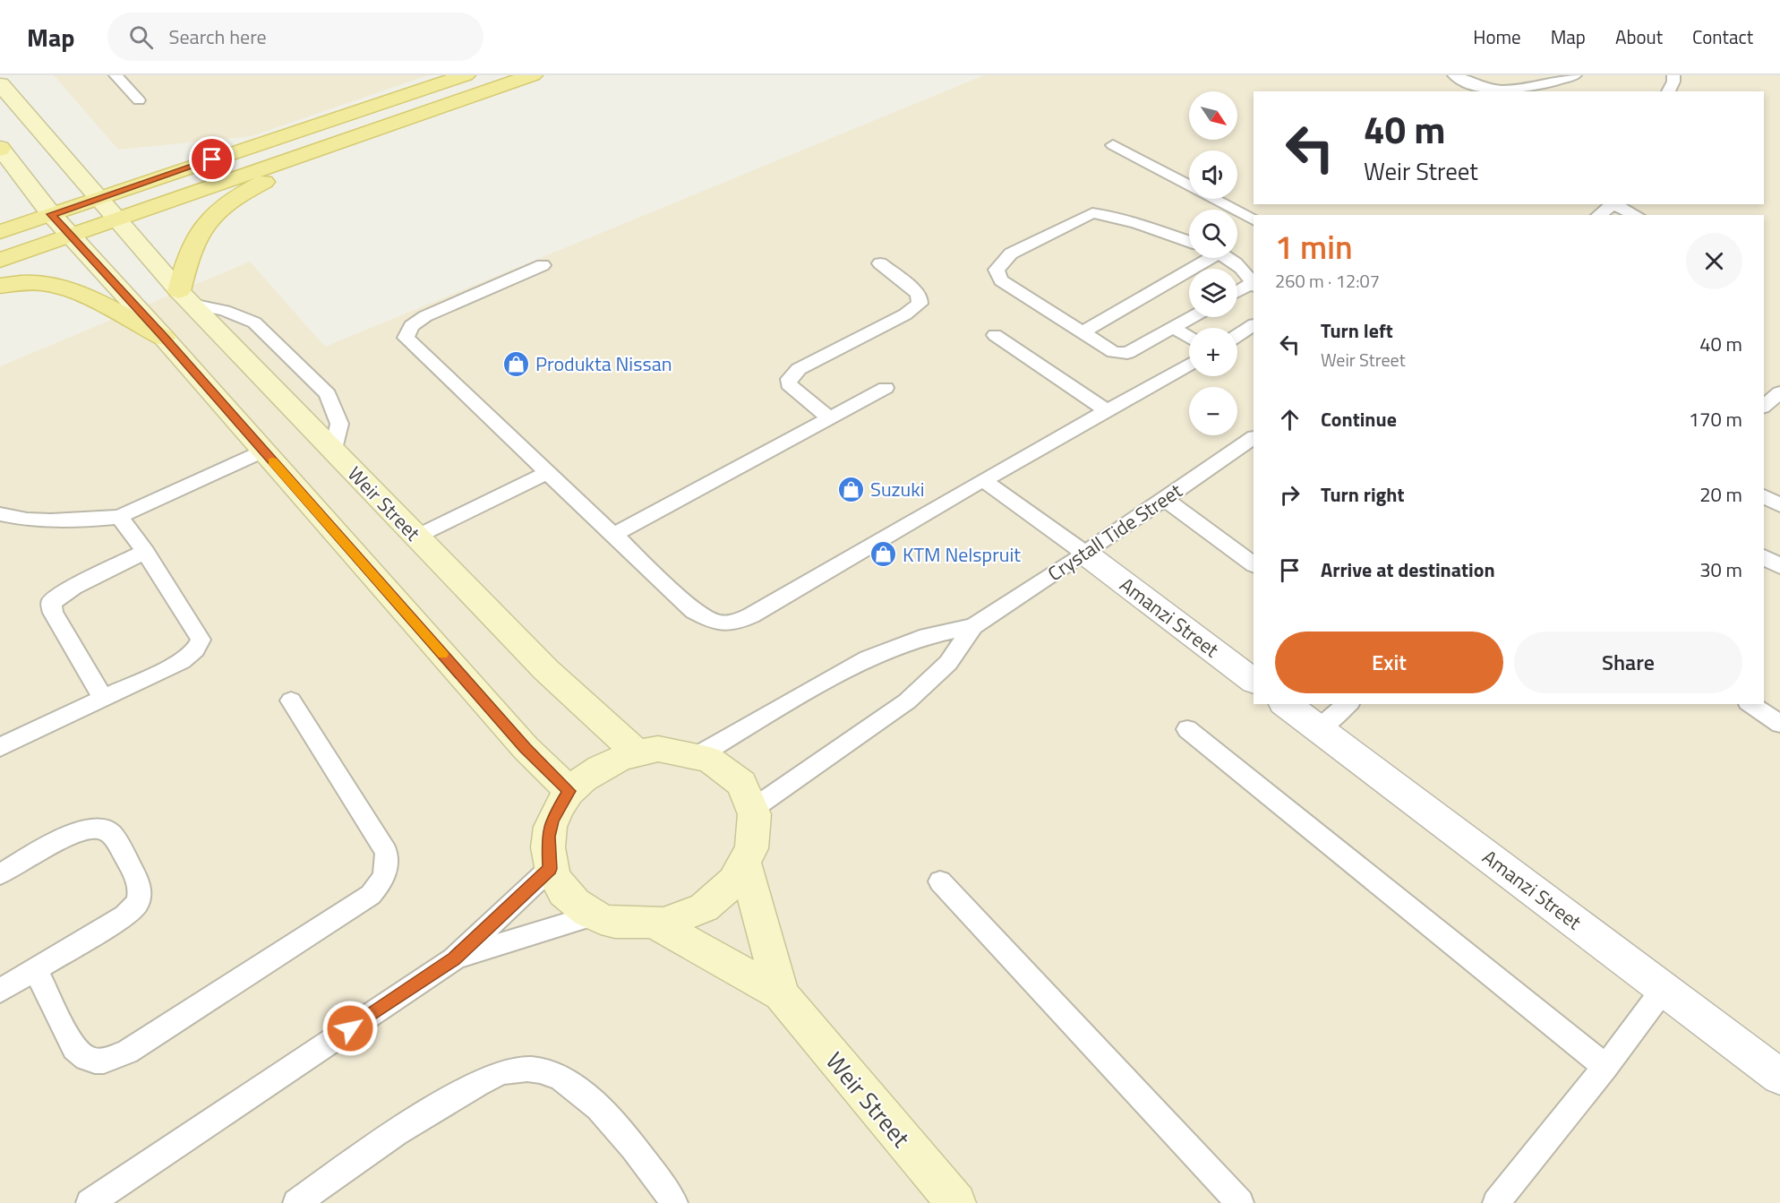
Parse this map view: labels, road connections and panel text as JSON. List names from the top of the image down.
{
  "streets": {
    "street": ["Weir Street", "Amanzi Street"],
    "lane": ["Crystall Tide Street"]
  },
  "crossings": [
    ["Weir Street", "Crystall Tide Street"],
    ["Crystall Tide Street", "Amanzi Street"]
  ],
  "places": {
    "shop": ["Produkta Nissan", "Suzuki", "KTM Nelspruit"]
  },
  "north": "bottom right",
  "page": {
    "header": "Map",
    "search": "Search here",
    "nav": [
      "Home",
      "Map",
      "About",
      "Contact"
    ],
    "map_buttons": ["+", "−"],
    "turn": ["40 m", "Weir Street"],
    "heading": ["1 min", "260 m · 12:07"],
    "list": [
      {
        "name": "Turn left",
        "note": "Weir Street",
        "value": "40 m"
      },
      {
        "name": "Continue",
        "value": "170 m"
      },
      {
        "name": "Turn right",
        "value": "20 m"
      },
      {
        "name": "Arrive at destination",
        "value": "30 m"
      }
    ],
    "buttons": ["Exit", "Share"]
  }
}
